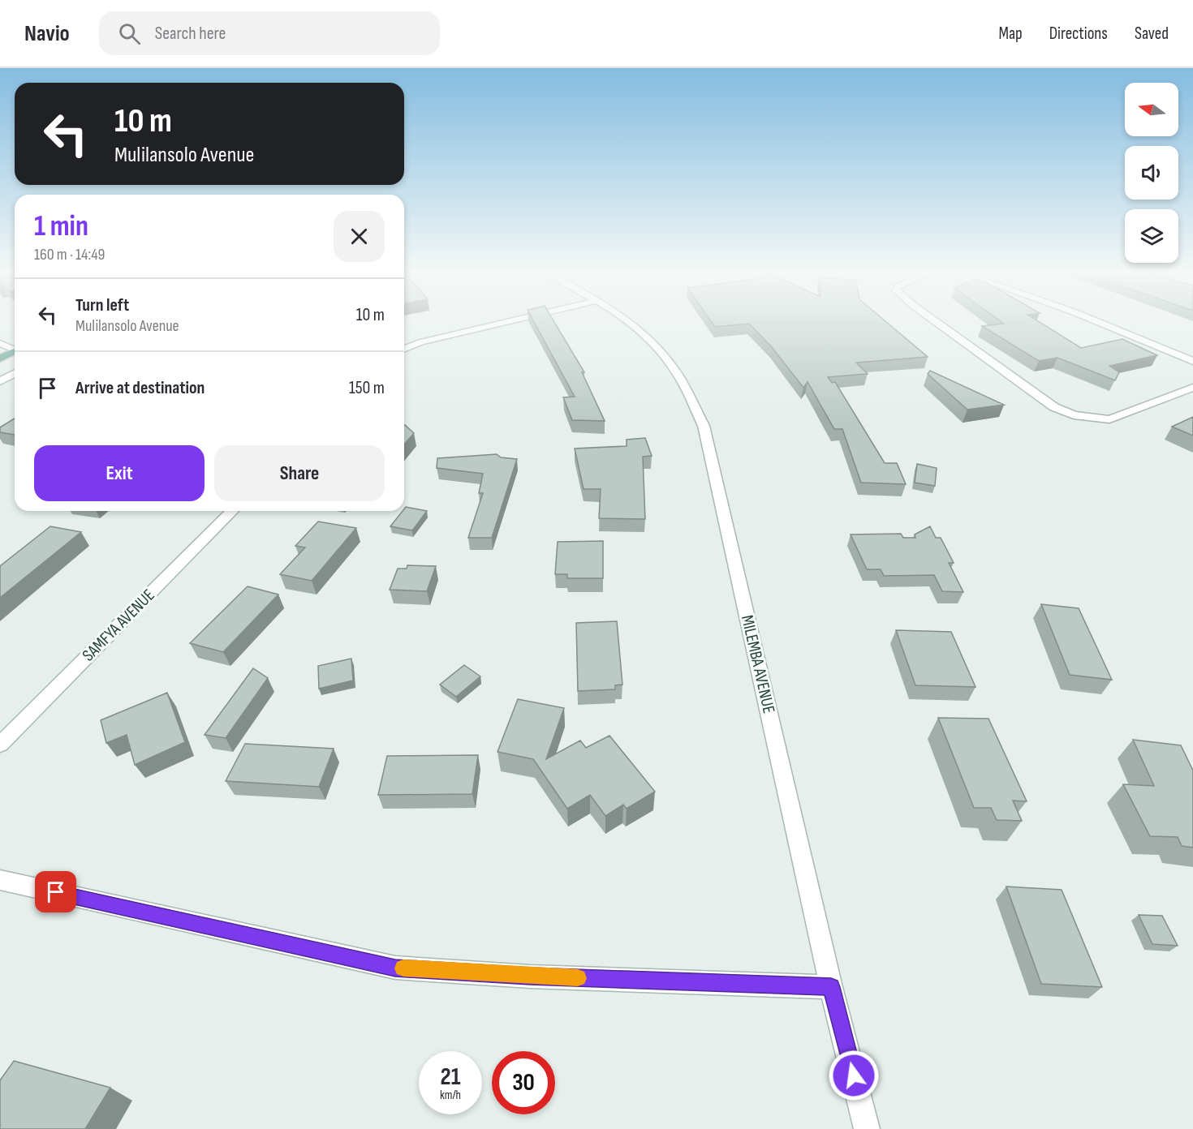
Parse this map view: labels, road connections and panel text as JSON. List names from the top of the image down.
{
  "streets": {
    "street": ["SAMFYA AVENUE", "MILEMBA AVENUE"]
  },
  "north": "left",
  "page": {
    "header": "Navio",
    "search": "Search here",
    "nav": ["Map", "Directions", "Saved"],
    "turn": ["10 m", "Mulilansolo Avenue"],
    "heading": ["1 min", "160 m · 14:49"],
    "list": [
      {
        "name": "Turn left",
        "note": "Mulilansolo Avenue",
        "value": "10 m"
      },
      {
        "name": "Arrive at destination",
        "value": "150 m"
      }
    ],
    "buttons": ["Exit", "Share"],
    "speed": "21 km/h",
    "limit": "30"
  }
}
